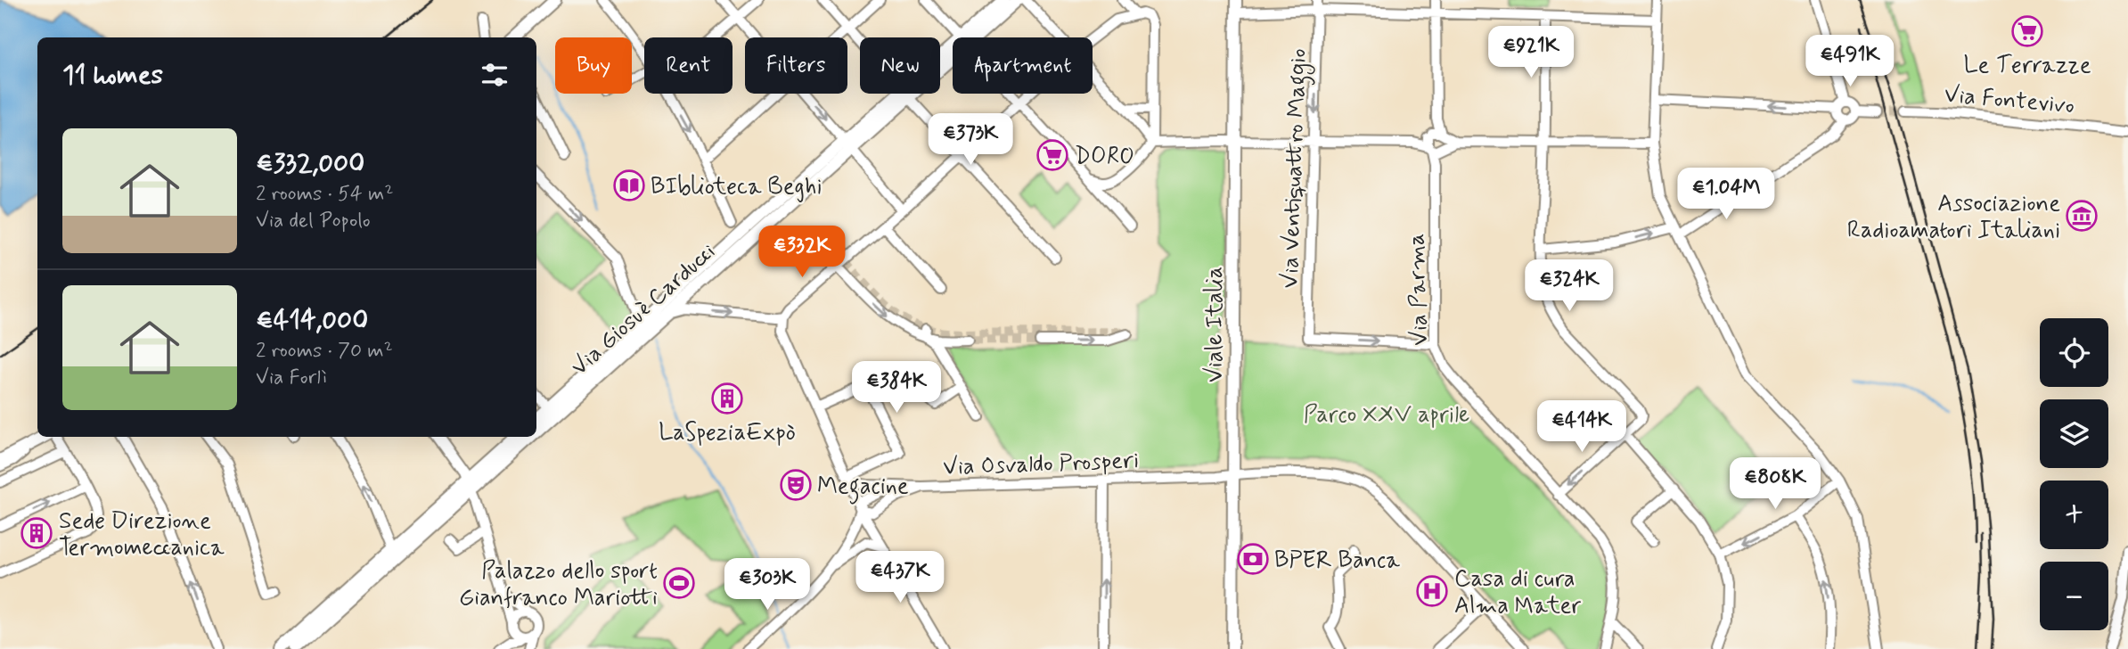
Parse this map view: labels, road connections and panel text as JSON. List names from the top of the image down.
{
  "streets": {
    "main road": ["Via Giosuè Carducci", "Viale Italia"],
    "street": [
      "Via Fontevivo",
      "Via Ventiquattro Maggio",
      "Via Parma",
      "Via Osvaldo Prosperi"
    ]
  },
  "crossings": [
    ["Via Ventiquattro Maggio", "Via Parma"],
    ["Viale Italia", "Via Osvaldo Prosperi"]
  ],
  "parks": ["Parco XXV aprile"],
  "places": {
    "supermarket": ["Le Terrazze", "DORO"],
    "library": ["BIblioteca Beghi"],
    "museum": ["Associazione Radioamatori Italiani"],
    "building": ["LaSpeziaExpò", "Sede Direzione Termomeccanica"],
    "theatre": ["Megacine"],
    "bank": ["BPER Banca"],
    "sports": ["Palazzo dello sport Gianfranco Mariotti"],
    "hospital": ["Casa di cura Alma Mater"]
  },
  "page": {
    "price": [
      "€921K",
      "€491K",
      "€373K",
      "€1.04M",
      "€332K",
      "€324K",
      "€384K",
      "€414K",
      "€808K",
      "€437K",
      "€303K"
    ],
    "chip": [
      "Buy",
      "Rent",
      "Filters",
      "New",
      "Apartment"
    ],
    "heading": "11 homes",
    "list": [
      {
        "name": "€332,000",
        "note": "2 rooms · 54 m² · Via del Popolo"
      },
      {
        "name": "€414,000",
        "note": "2 rooms · 70 m² · Via Forlì"
      }
    ],
    "map_buttons": ["+", "−"]
  }
}
